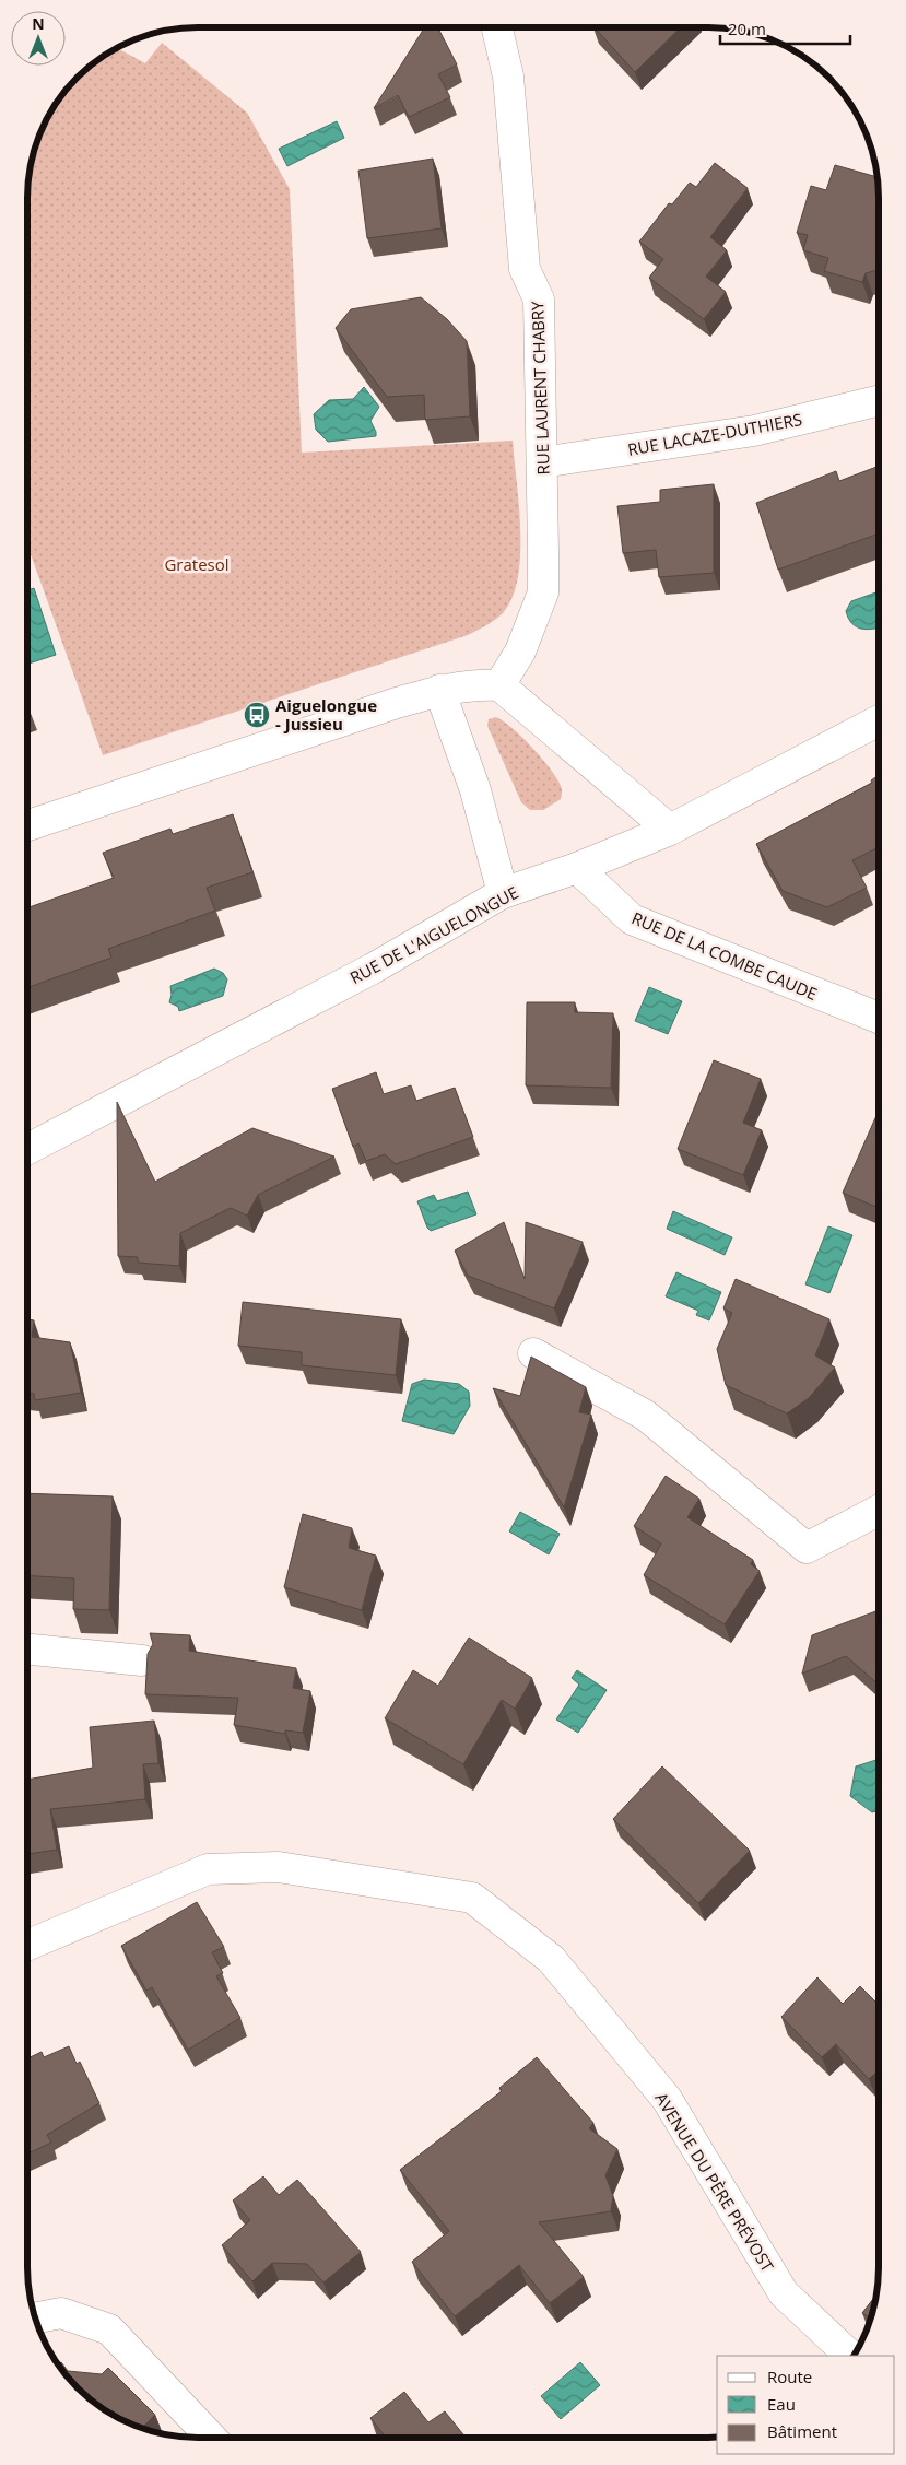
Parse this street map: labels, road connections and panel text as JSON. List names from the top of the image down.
{
  "streets": {
    "street": [
      "RUE LAURENT CHABRY",
      "RUE LACAZE-DUTHIERS",
      "RUE DE L'AIGUELONGUE",
      "RUE DE LA COMBE CAUDE",
      "AVENUE DU PÈRE PRÉVOST"
    ]
  },
  "crossings": [
    ["RUE LAURENT CHABRY", "RUE LACAZE-DUTHIERS"],
    ["RUE DE L'AIGUELONGUE", "RUE DE LA COMBE CAUDE"]
  ],
  "parks": ["Gratesol"],
  "places": {
    "bus stop": ["Aiguelongue - Jussieu"]
  },
  "legend": ["Route", "Eau", "Bâtiment"],
  "scale_bar": "20 m",
  "north": "top"
}
